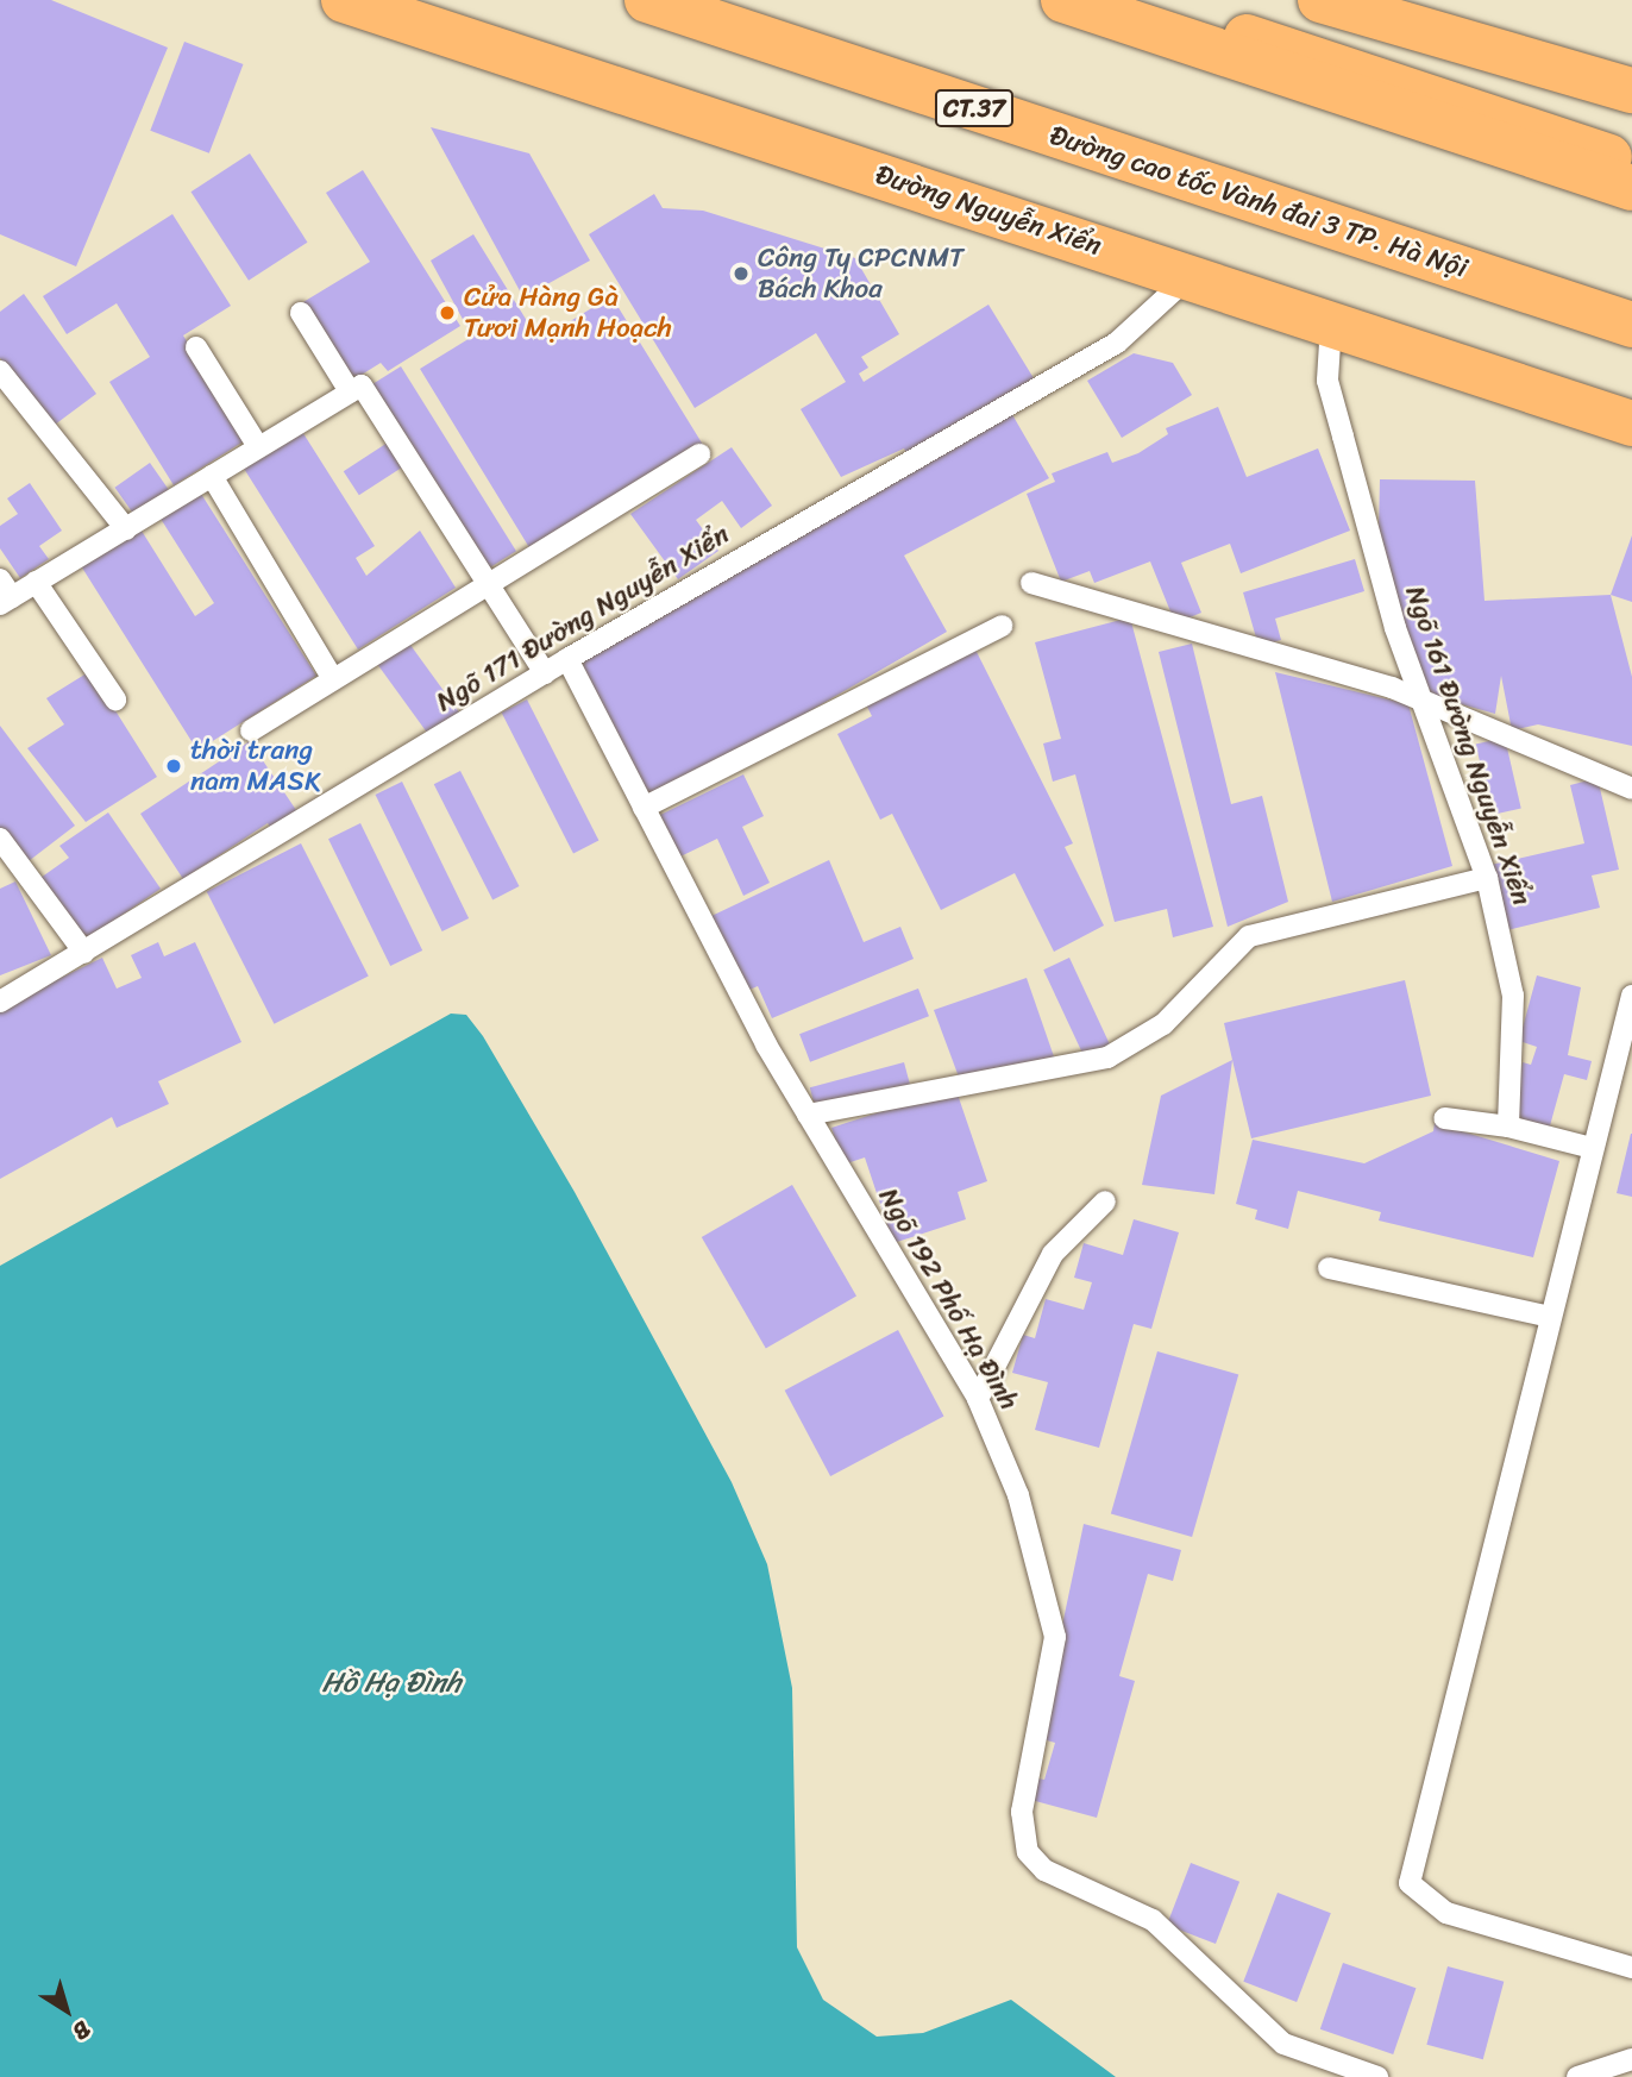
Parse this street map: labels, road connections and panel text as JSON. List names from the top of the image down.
{
  "streets": {
    "main road": ["CT.37", "Đường cao tốc Vành đai 3 TP. Hà Nội", "Đường Nguyễn Xiển"],
    "lane": ["Ngõ 171 Đường Nguyễn Xiển", "Ngõ 161 Đường Nguyễn Xiển", "Ngõ 192 Phố Hạ Đình"]
  },
  "crossings": [
    ["Đường Nguyễn Xiển", "Ngõ 171 Đường Nguyễn Xiển"],
    ["Đường Nguyễn Xiển", "Ngõ 161 Đường Nguyễn Xiển"],
    ["Ngõ 171 Đường Nguyễn Xiển", "Ngõ 192 Phố Hạ Đình"]
  ],
  "water": ["Hồ Hạ Đình"],
  "places": ["Công Ty CPCNMT Bách Khoa", "Cửa Hàng Gà Tươi Mạnh Hoạch", "thời trang nam MASK"],
  "north": "bottom right"
}
